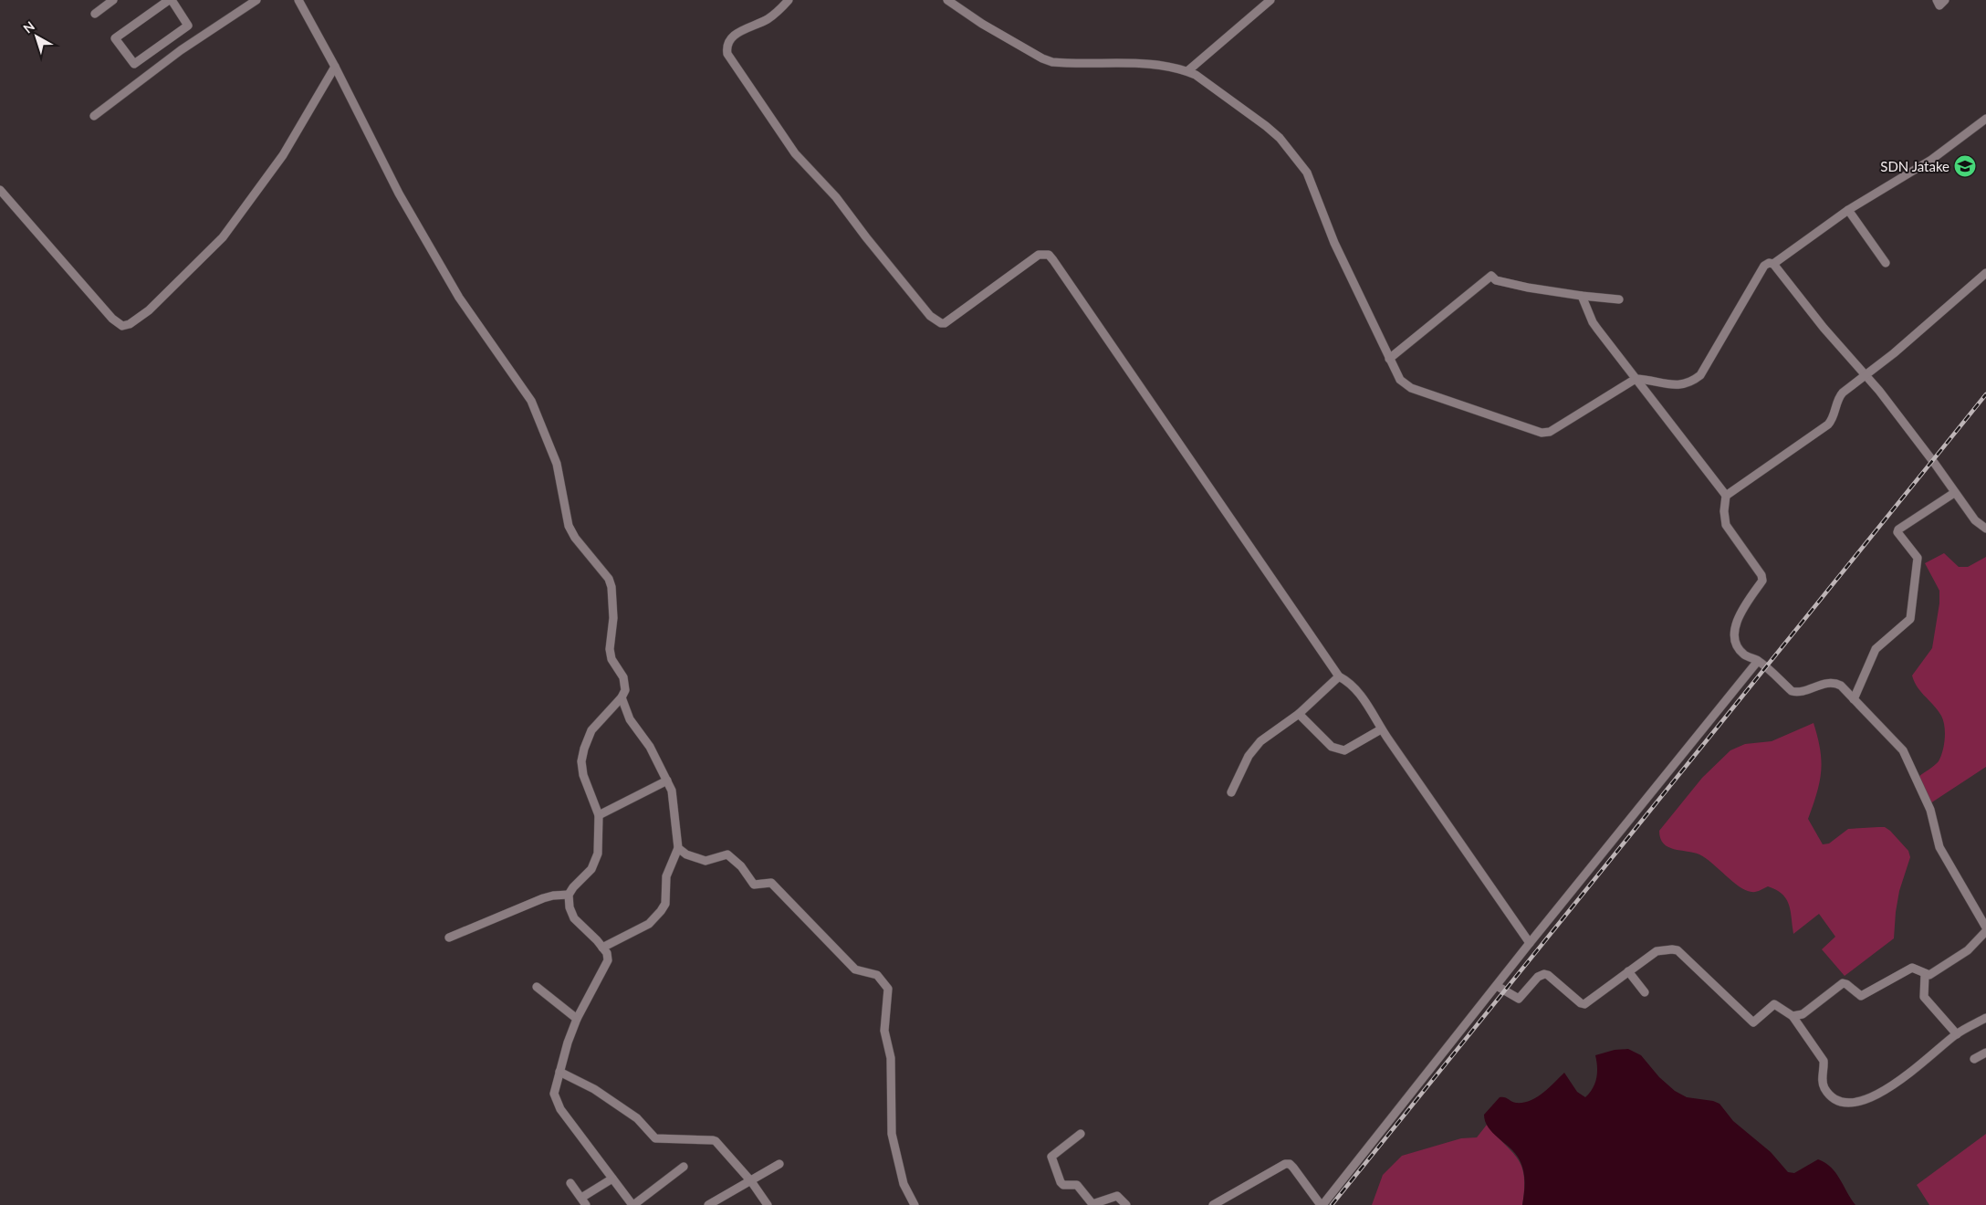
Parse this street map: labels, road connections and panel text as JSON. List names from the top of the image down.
{
  "places": {
    "school or university": ["SDN Jatake"]
  },
  "north": "top left"
}
